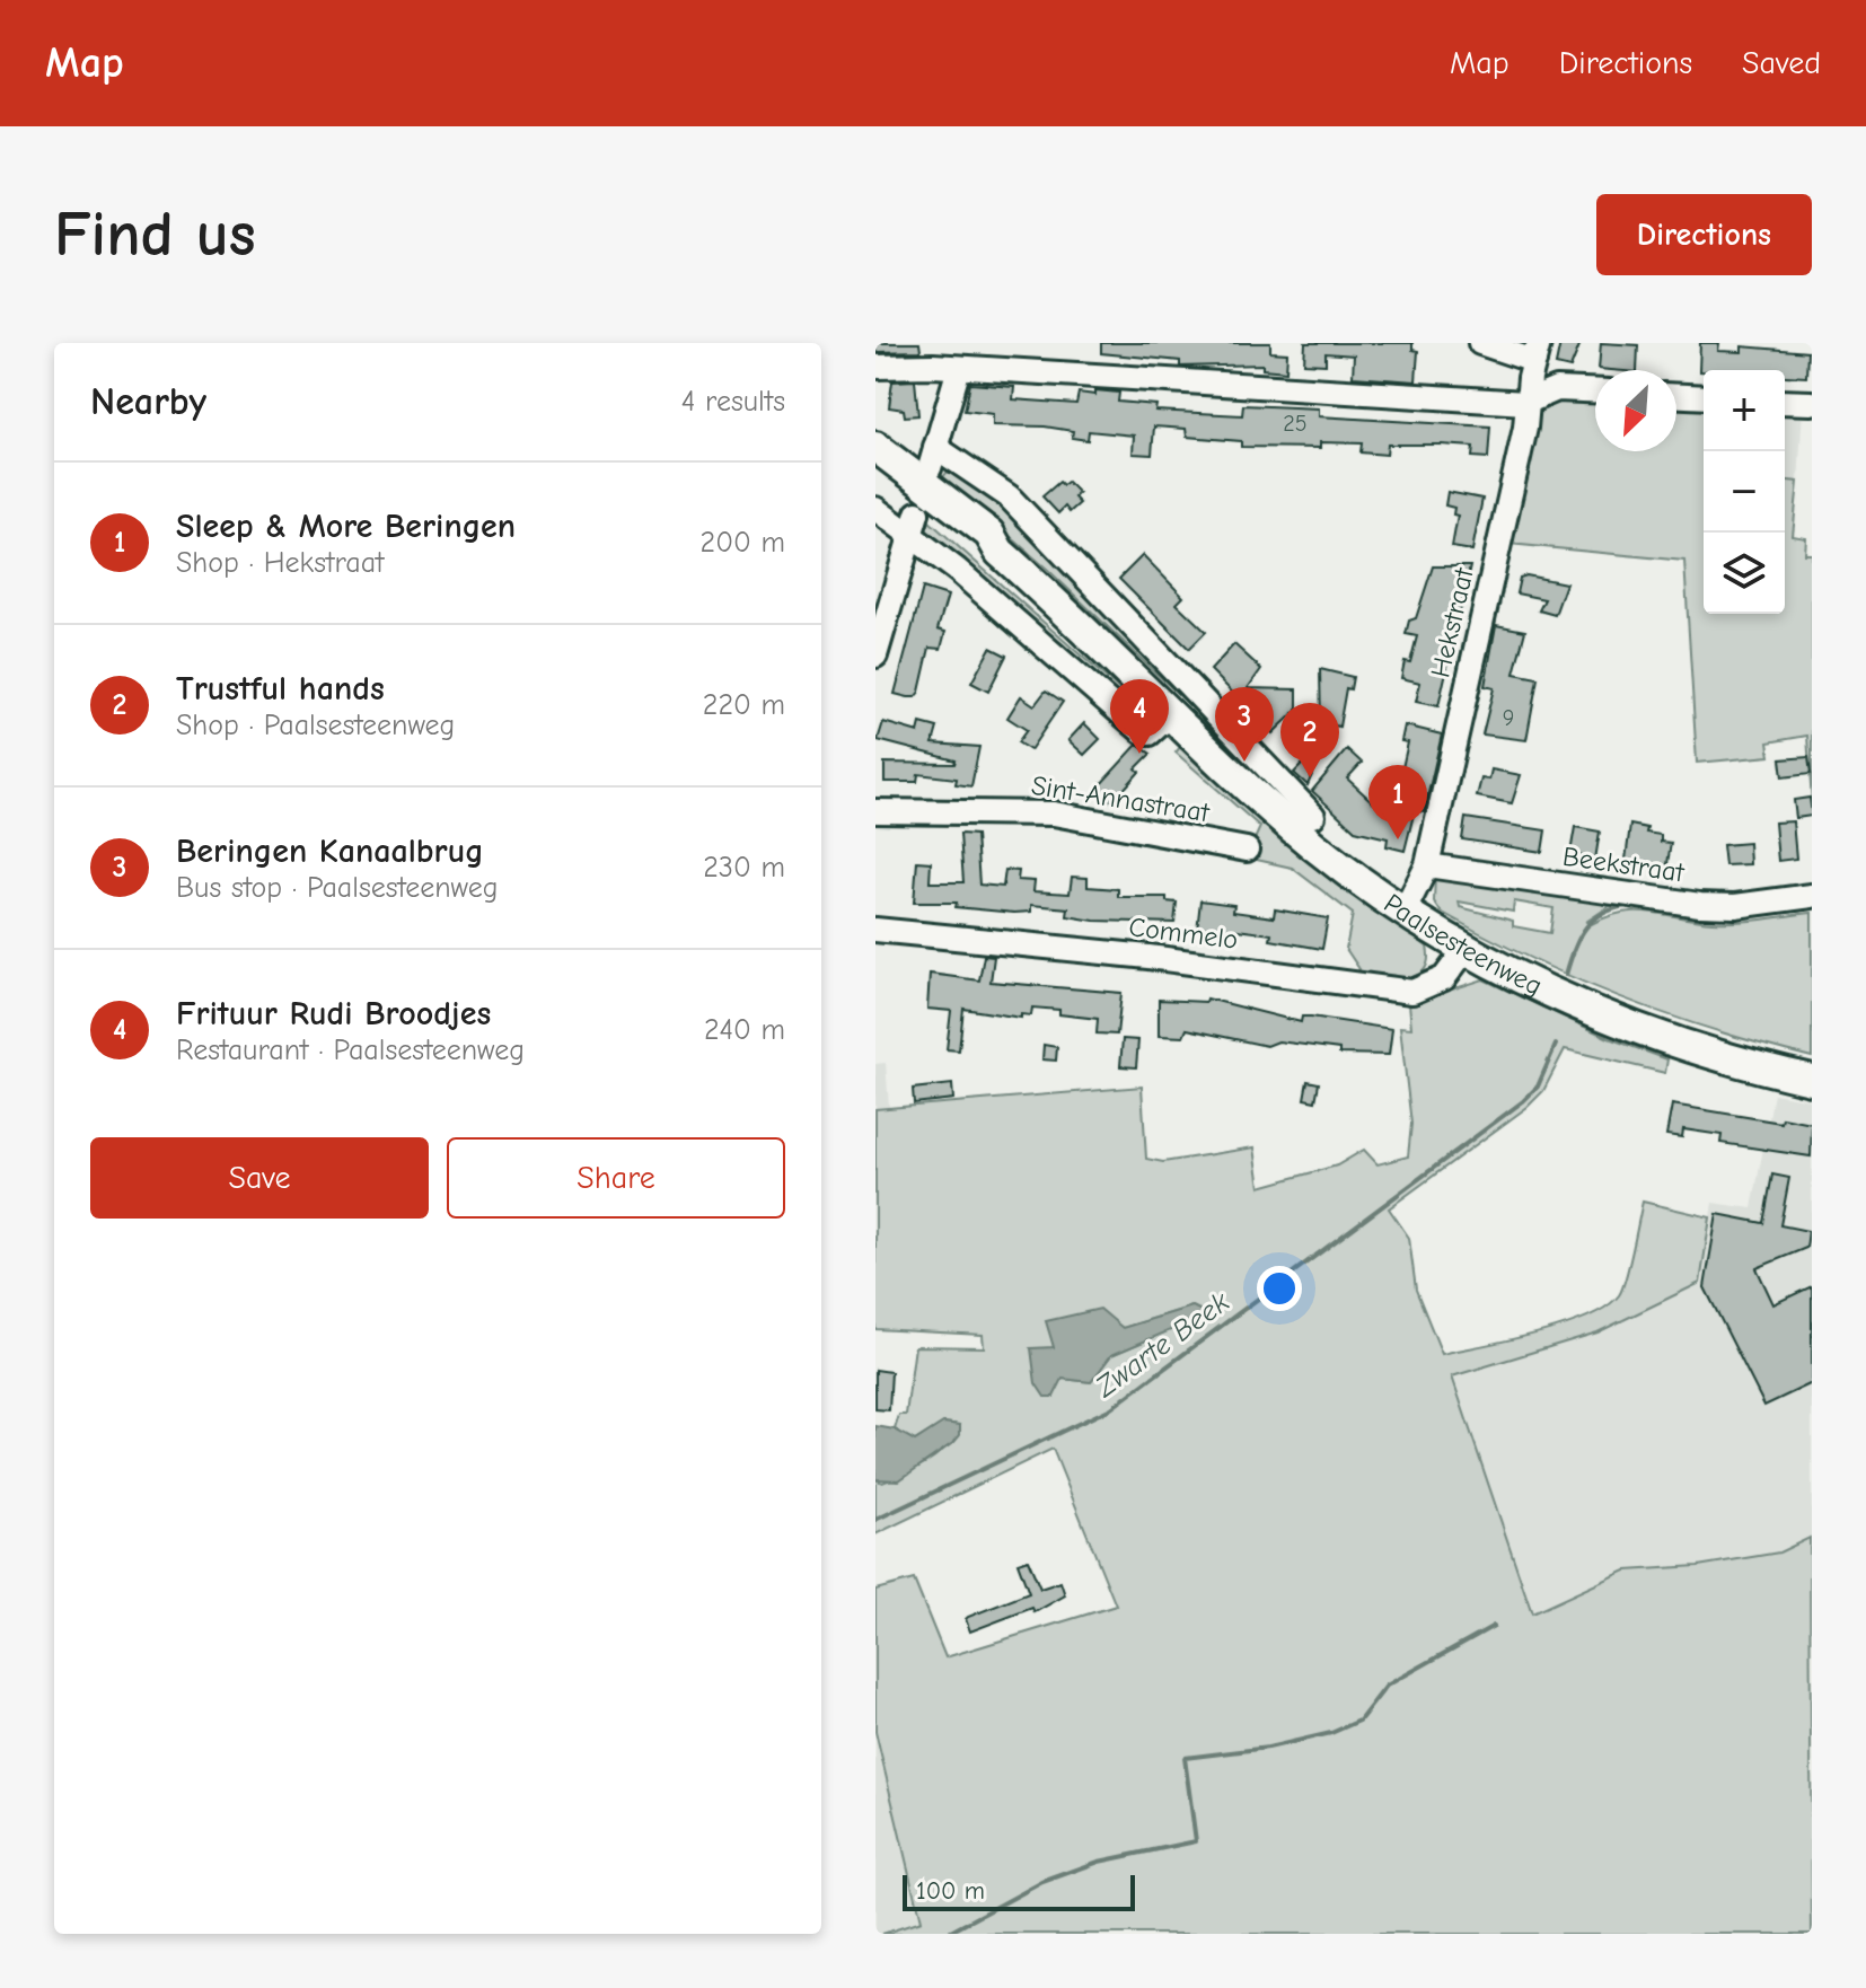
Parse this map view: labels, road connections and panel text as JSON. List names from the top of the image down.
{
  "streets": {
    "main road": ["Paalsesteenweg"],
    "street": [
      "Hekstraat",
      "Sint-Annastraat",
      "Beekstraat",
      "Commelo"
    ]
  },
  "crossings": [
    ["Hekstraat", "Beekstraat"],
    ["Hekstraat", "Paalsesteenweg"],
    ["Commelo", "Paalsesteenweg"]
  ],
  "water": ["Zwarte Beek"],
  "house_numbers": ["25", "9"],
  "scale_bar": "100 m",
  "north": "bottom left",
  "page": {
    "header": "Map",
    "nav": ["Map", "Directions", "Saved"],
    "buttons": [
      "Directions",
      ["Save", "Share"]
    ],
    "title": "Find us",
    "heading": ["Nearby", "4 results"],
    "map_buttons": ["+", "−"],
    "list": [
      {
        "mark": "1",
        "name": "Sleep & More Beringen",
        "note": "Shop · Hekstraat",
        "value": "200 m"
      },
      {
        "mark": "2",
        "name": "Trustful hands",
        "note": "Shop · Paalsesteenweg",
        "value": "220 m"
      },
      {
        "mark": "3",
        "name": "Beringen Kanaalbrug",
        "note": "Bus stop · Paalsesteenweg",
        "value": "230 m"
      },
      {
        "mark": "4",
        "name": "Frituur Rudi Broodjes",
        "note": "Restaurant · Paalsesteenweg",
        "value": "240 m"
      }
    ],
    "pins": [
      "4",
      "3",
      "2",
      "1"
    ],
    "scale": "100 m"
  }
}
